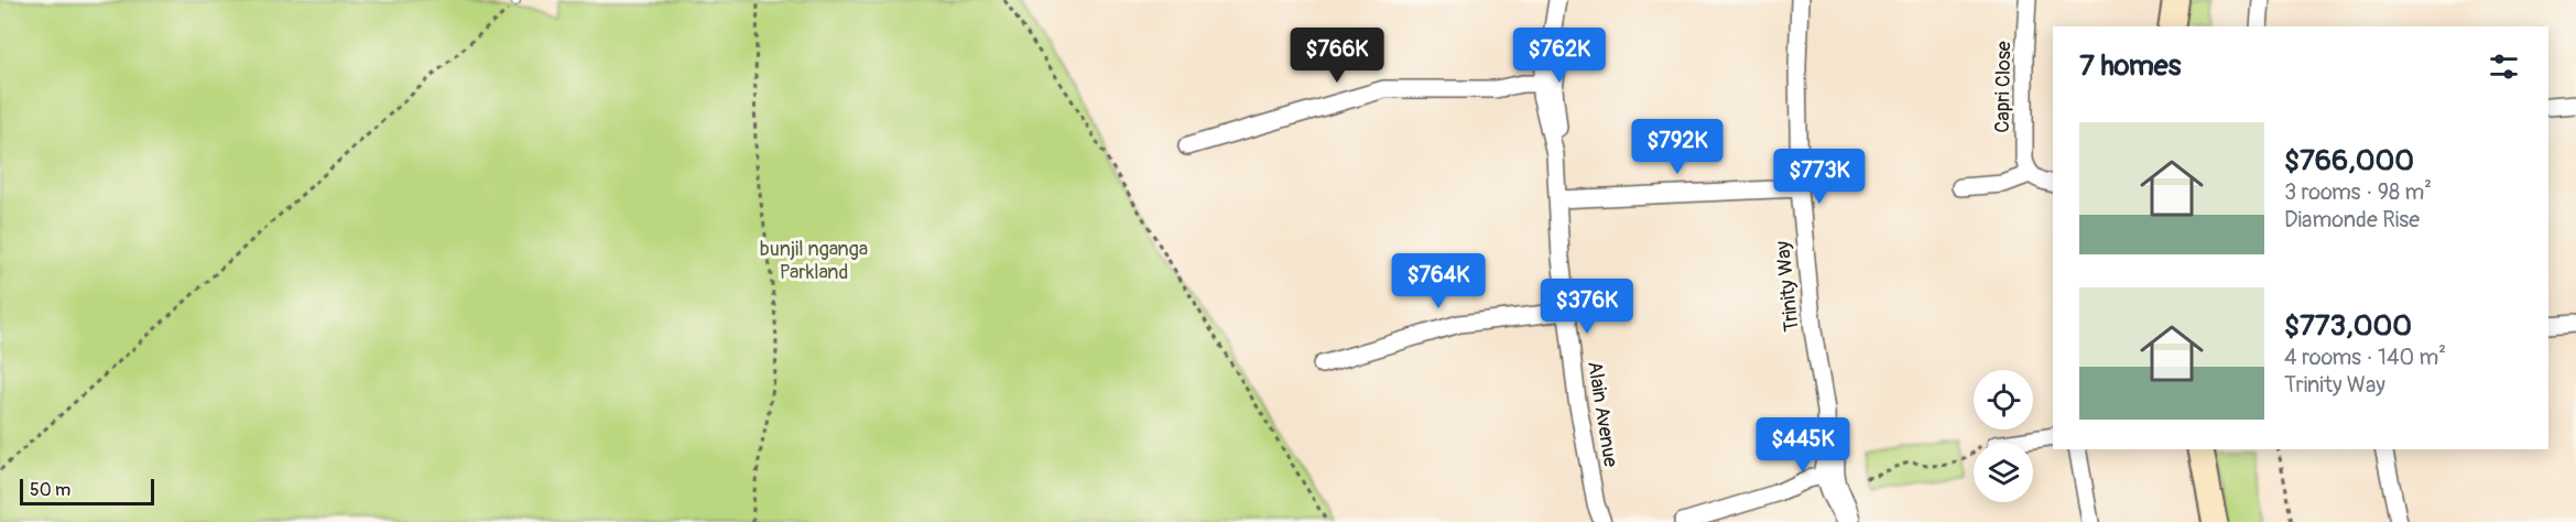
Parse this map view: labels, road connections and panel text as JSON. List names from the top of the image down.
{
  "streets": {
    "street": ["Capri Close", "Trinity Way", "Alain Avenue"]
  },
  "parks": ["bunjil nganga Parkland"],
  "scale_bar": "50 m",
  "page": {
    "heading": "7 homes",
    "price": [
      "$766K",
      "$762K",
      "$792K",
      "$773K",
      "$764K",
      "$376K",
      "$445K"
    ],
    "list": [
      {
        "name": "$766,000",
        "note": "3 rooms · 98 m² · Diamonde Rise"
      },
      {
        "name": "$773,000",
        "note": "4 rooms · 140 m² · Trinity Way"
      }
    ],
    "scale": "50 m"
  }
}
